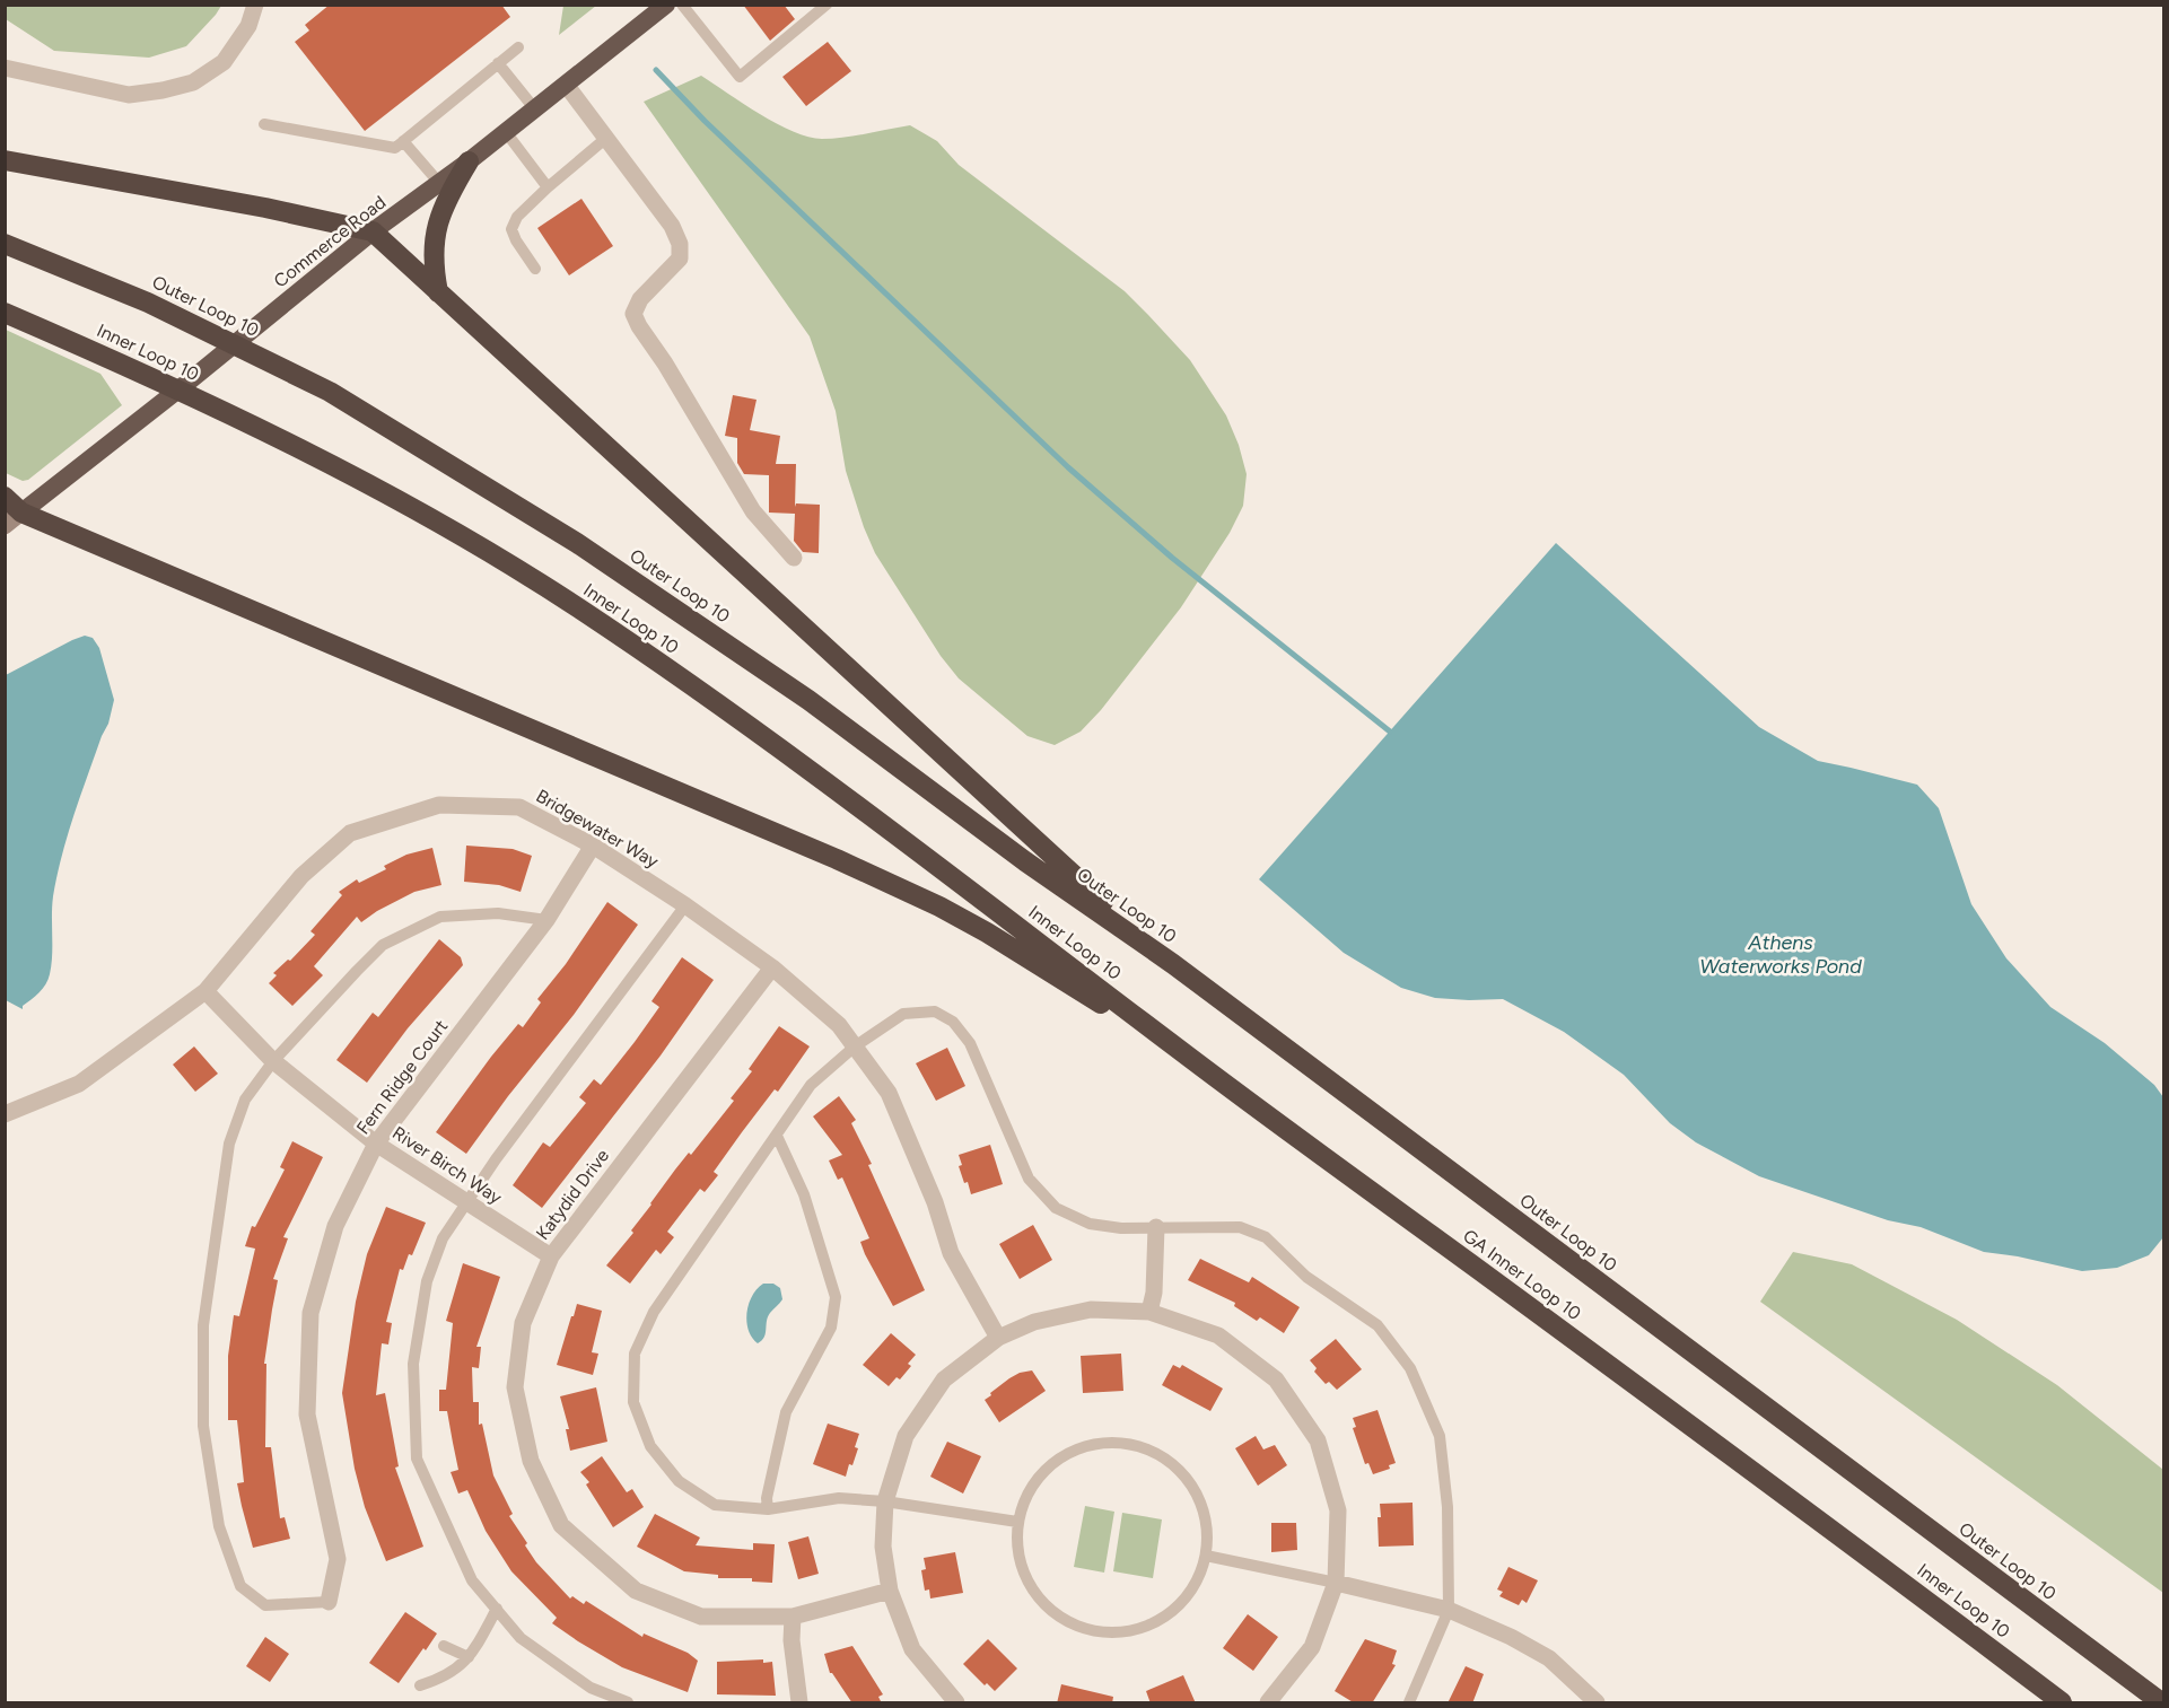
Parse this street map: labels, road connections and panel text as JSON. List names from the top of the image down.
{
  "streets": {
    "highway": [
      "Commerce Road",
      "Outer Loop 10",
      "Inner Loop 10",
      "GA Inner Loop 10"
    ],
    "street": [
      "Bridgewater Way",
      "Fern Ridge Court",
      "River Birch Way",
      "Katydid Drive"
    ]
  },
  "crossings": [
    ["Inner Loop 10", "GA Inner Loop 10"],
    ["Bridgewater Way", "Fern Ridge Court"],
    ["Bridgewater Way", "River Birch Way"],
    ["Bridgewater Way", "Katydid Drive"],
    ["Fern Ridge Court", "River Birch Way"],
    ["River Birch Way", "Katydid Drive"]
  ],
  "water": ["Athens Waterworks Pond"]
}
